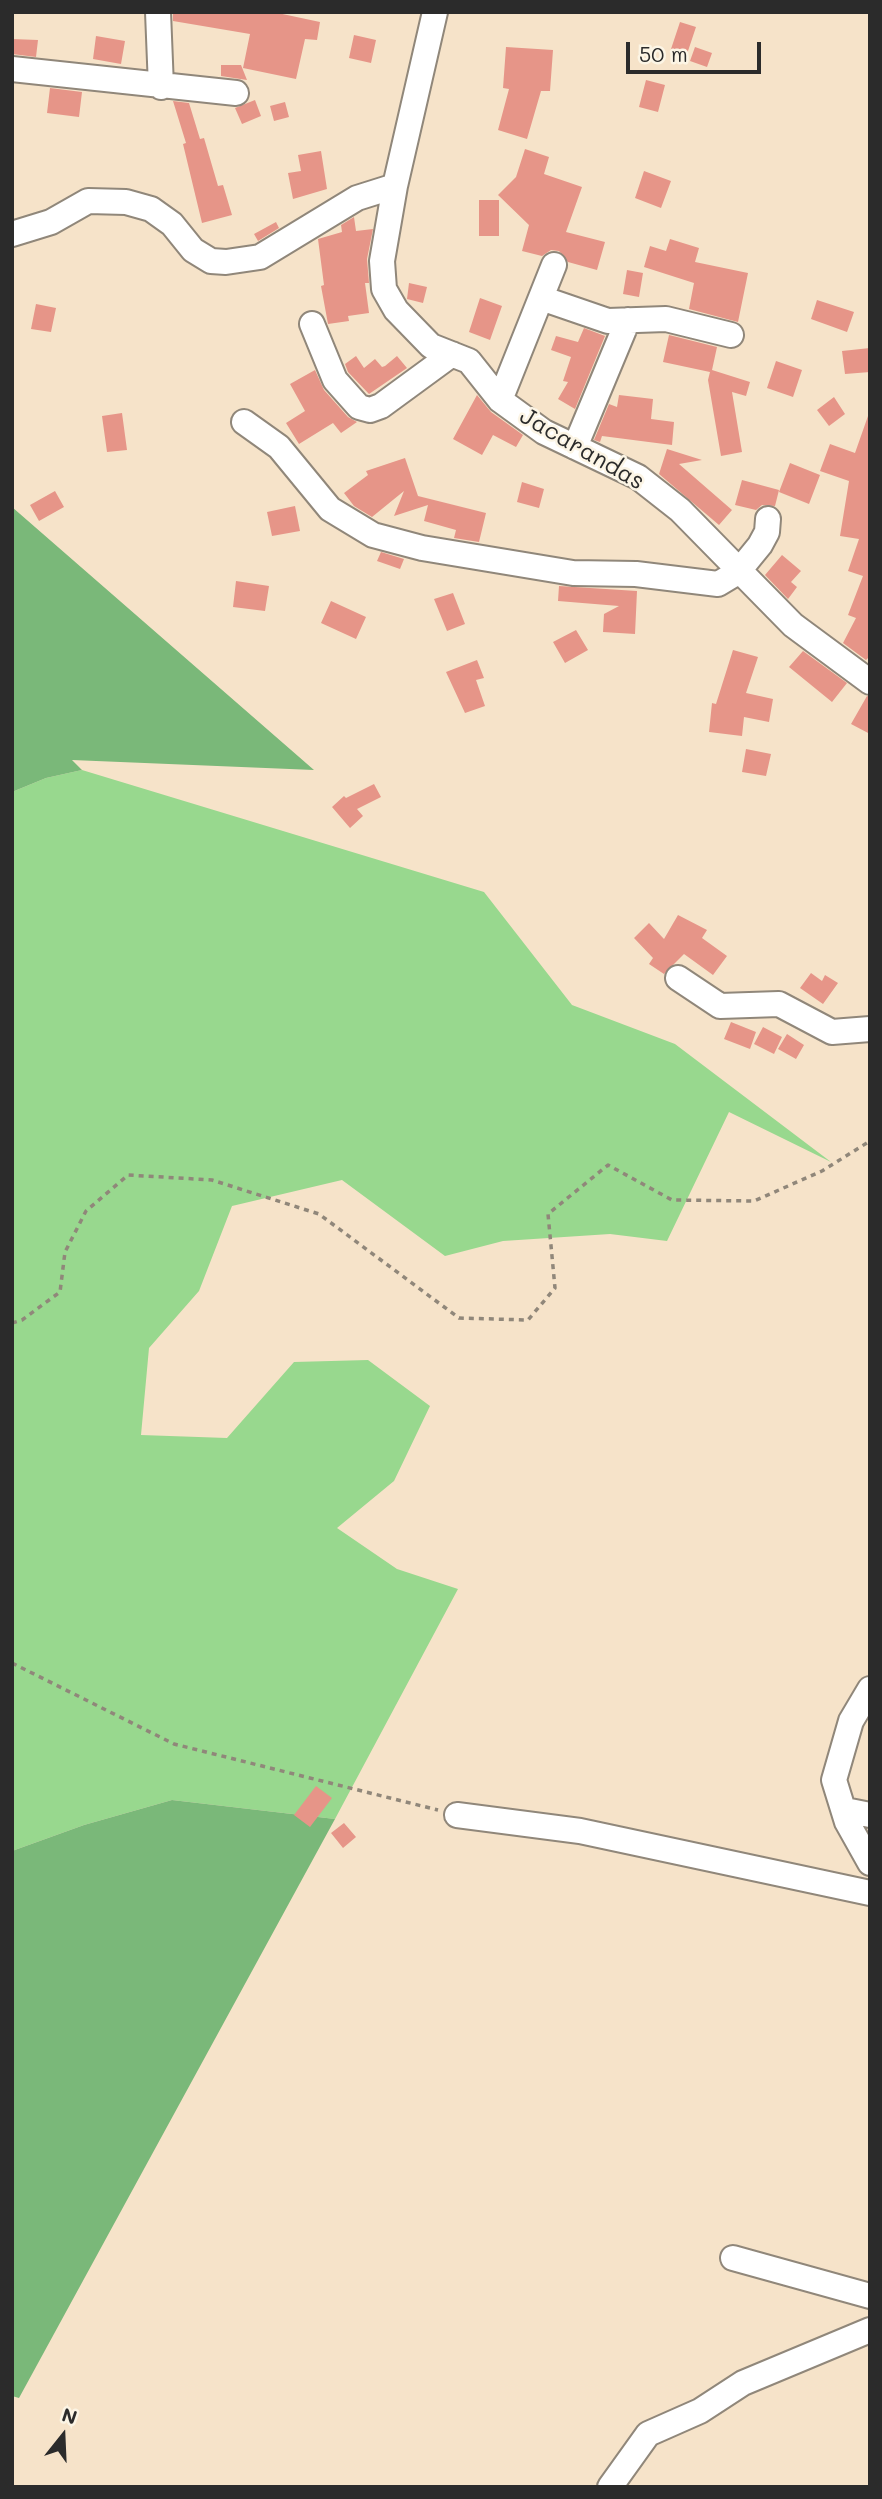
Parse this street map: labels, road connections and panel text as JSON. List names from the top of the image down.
{
  "streets": {
    "street": ["Jacarandas"]
  },
  "scale_bar": "50 m",
  "north": "top"
}
